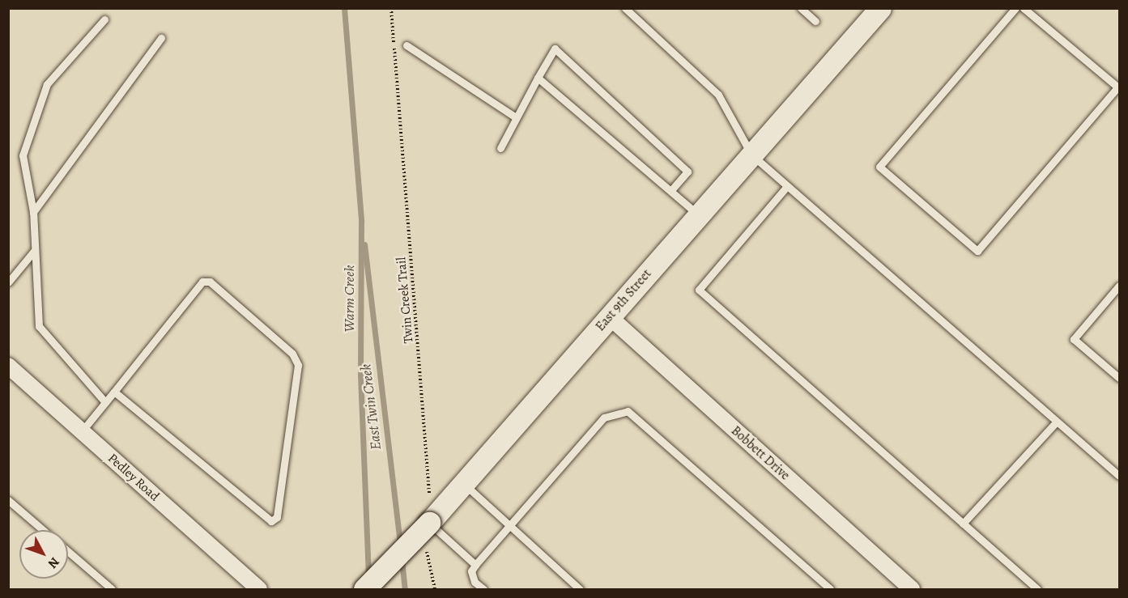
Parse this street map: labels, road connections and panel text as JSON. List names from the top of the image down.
{
  "streets": {
    "street": ["East 9th Street", "Bobbett Drive", "Pedley Road"],
    "path": ["Twin Creek Trail"]
  },
  "crossings": [
    ["East 9th Street", "Bobbett Drive"]
  ],
  "water": ["Warm Creek", "East Twin Creek"],
  "north": "bottom right"
}
